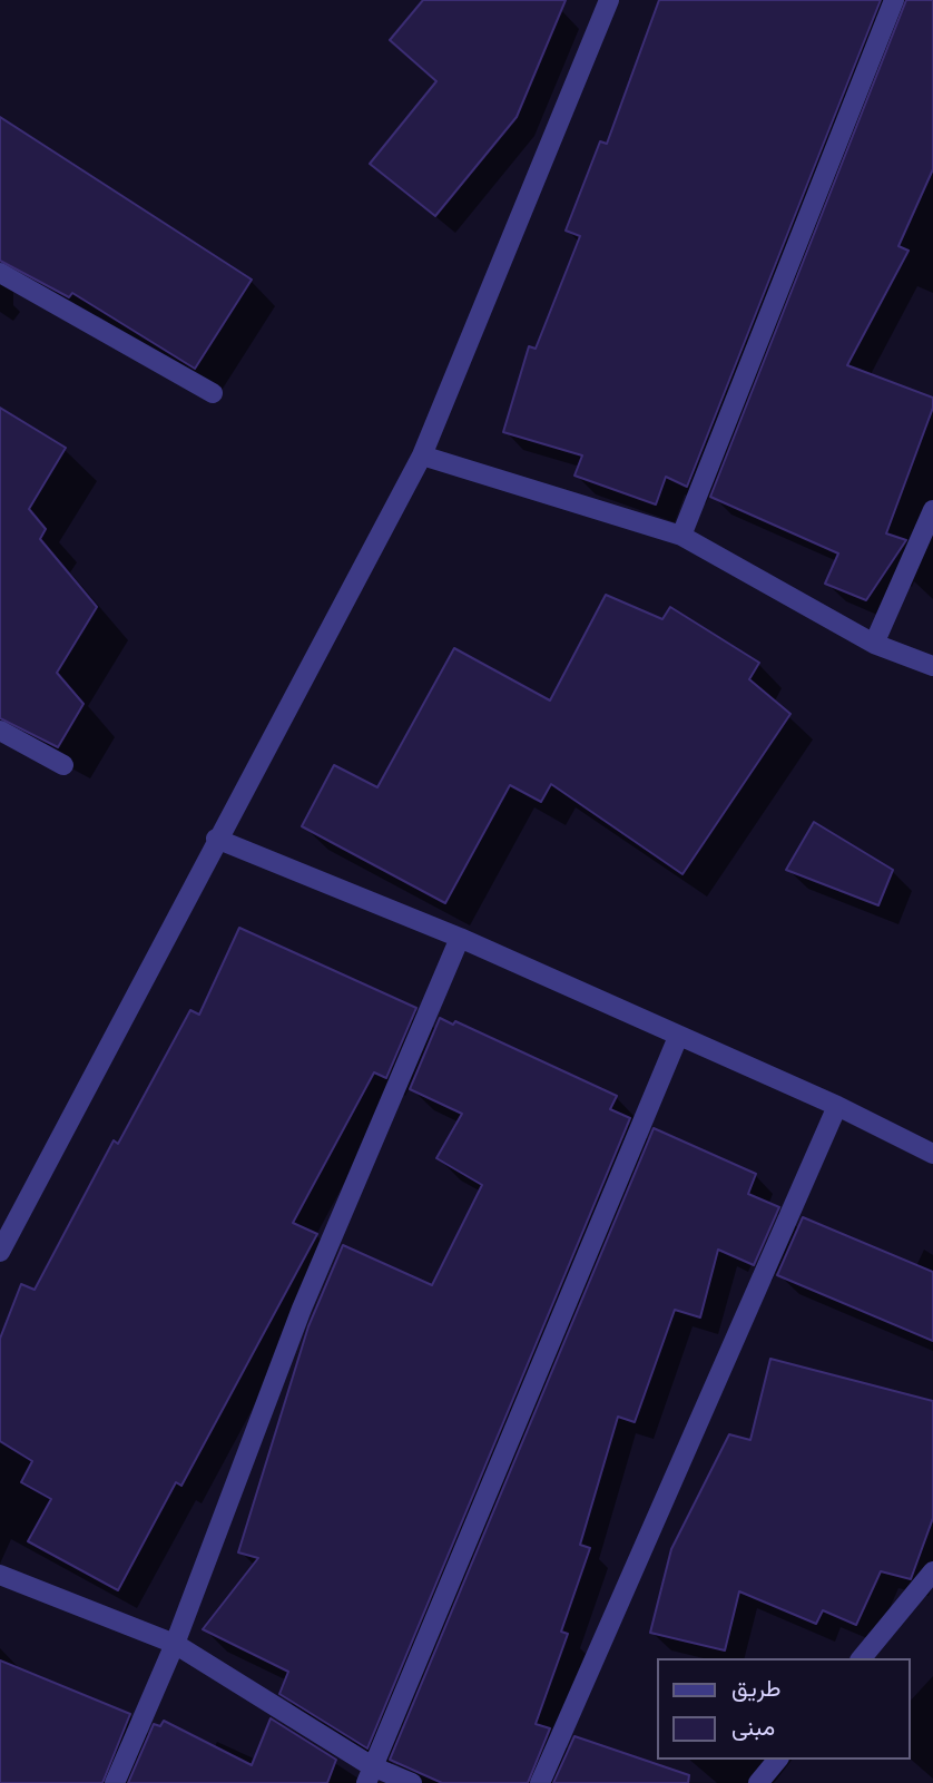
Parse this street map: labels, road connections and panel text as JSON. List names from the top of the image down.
{
  "legend": ["طريق", "مبنى"]
}
